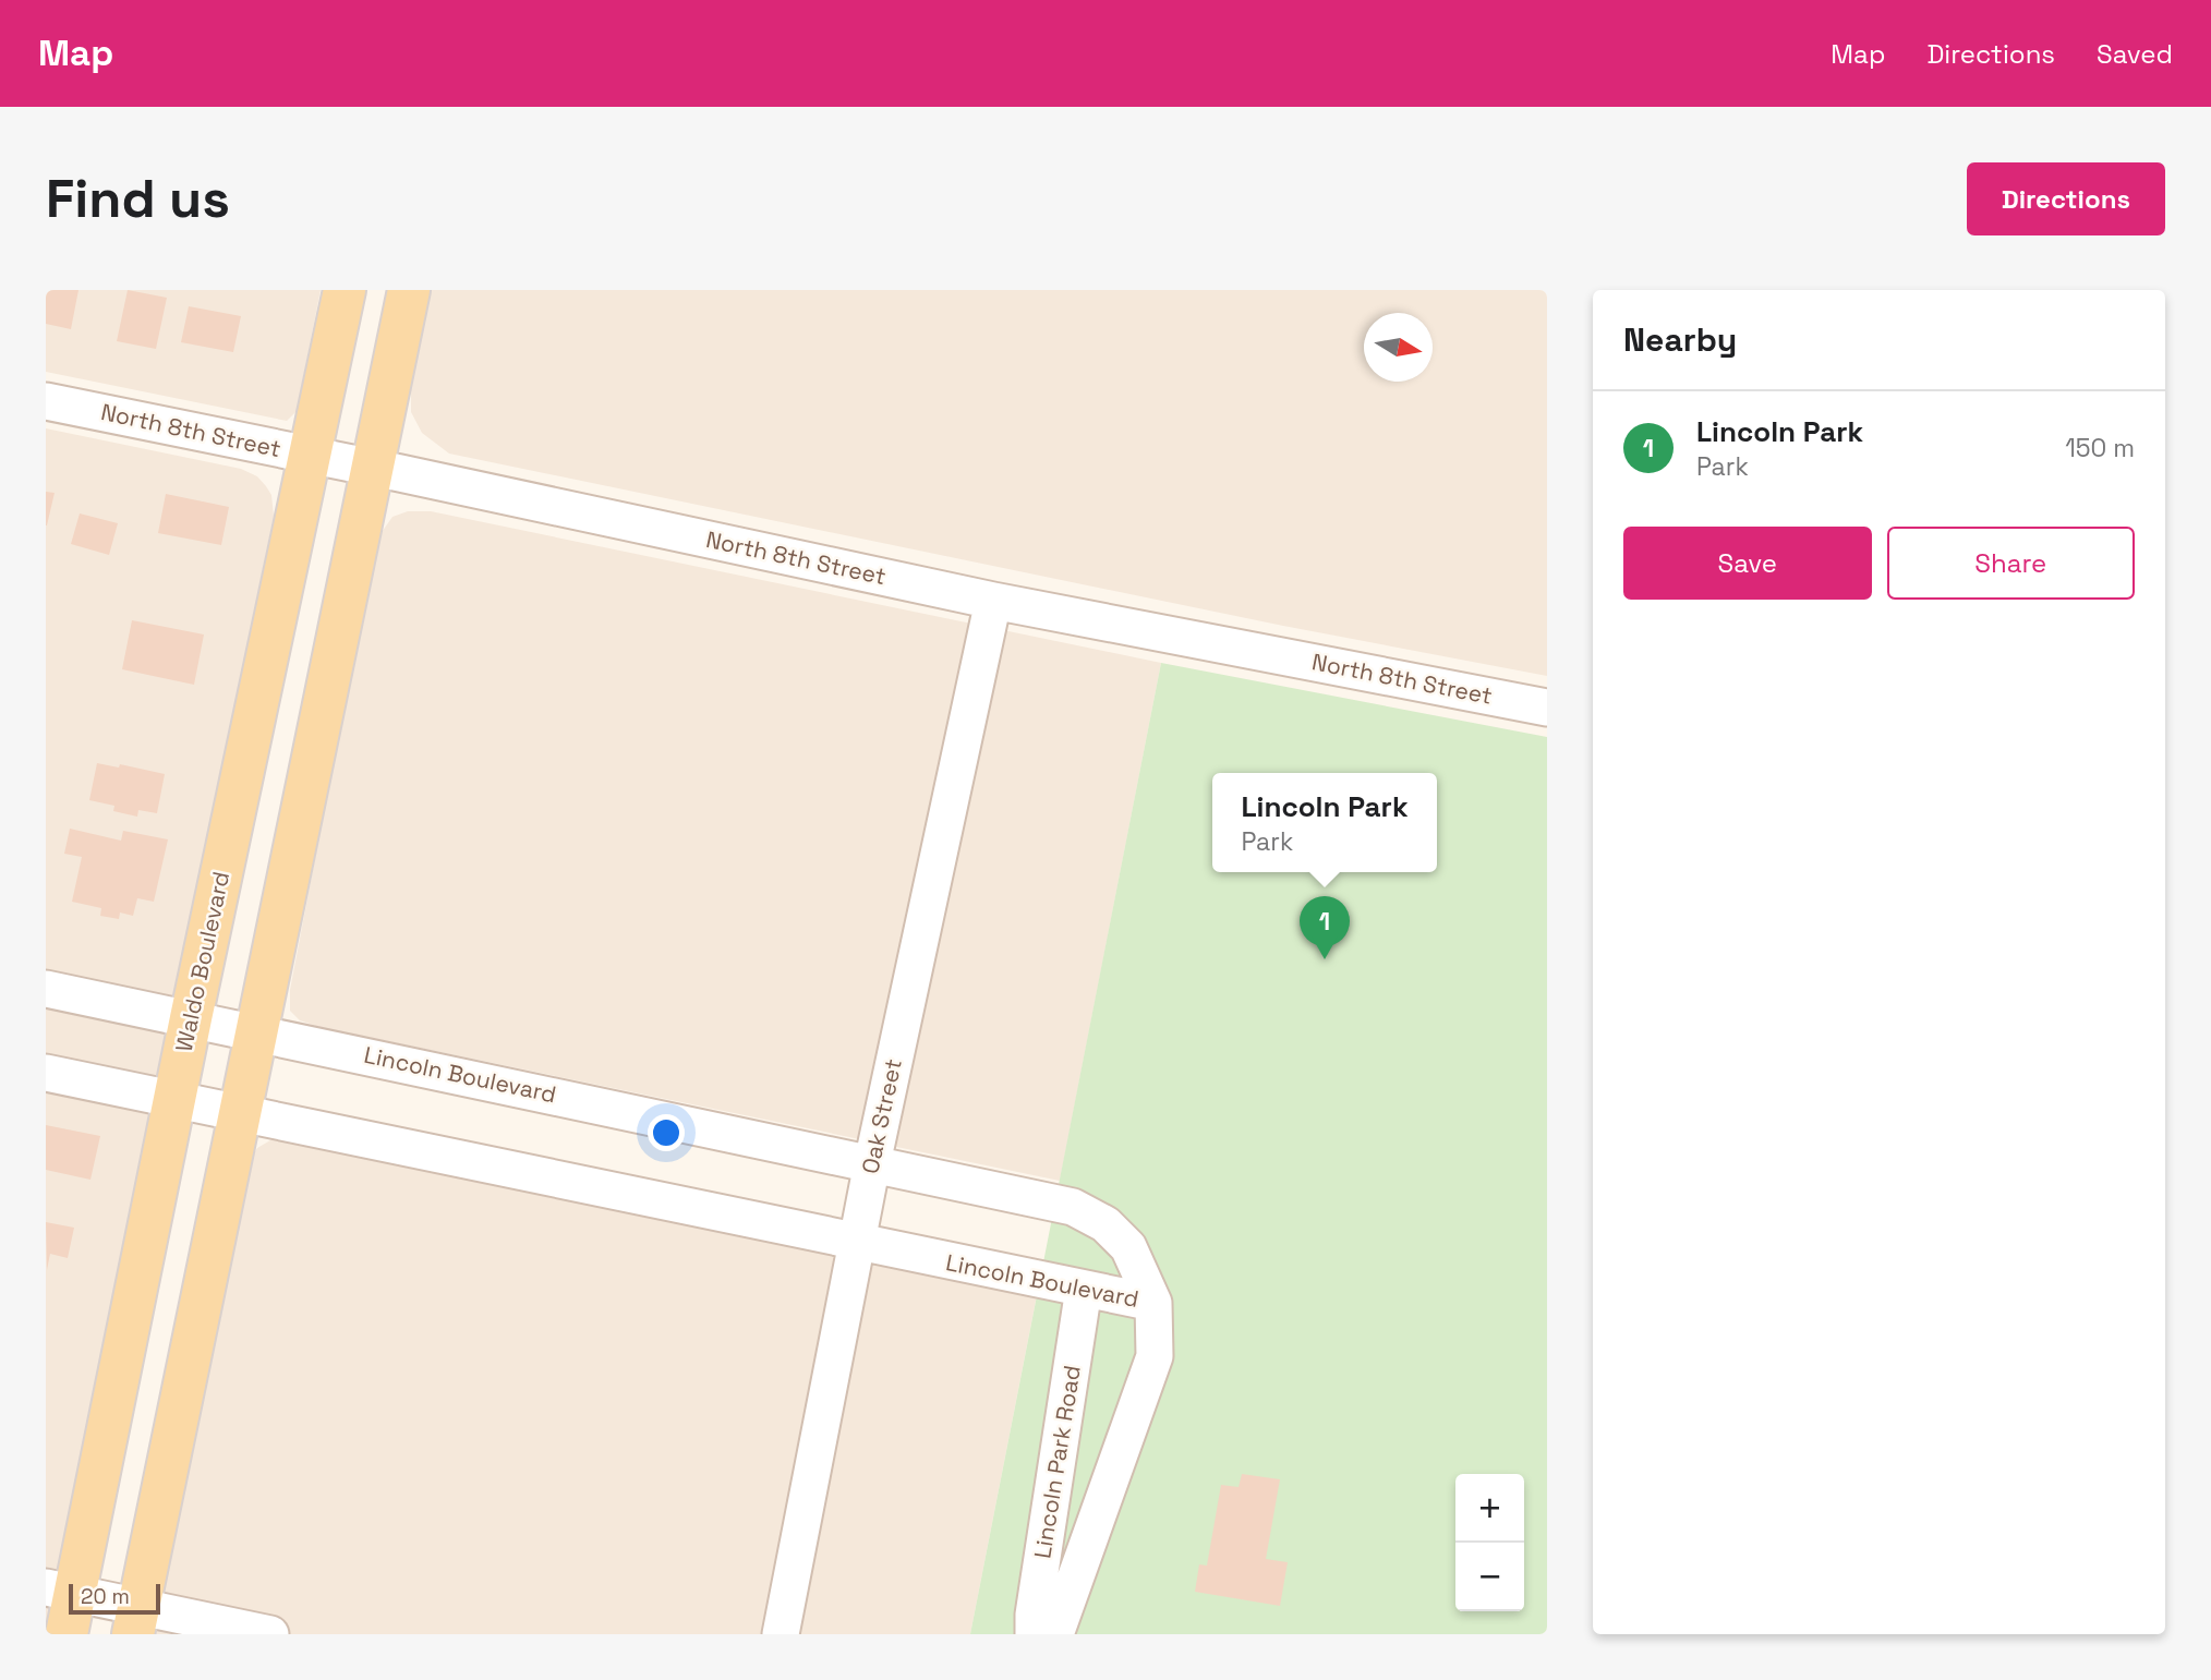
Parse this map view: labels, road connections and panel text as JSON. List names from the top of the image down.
{
  "streets": {
    "main road": ["Waldo Boulevard"],
    "street": [
      "North 8th Street",
      "Lincoln Boulevard",
      "Oak Street",
      "Lincoln Park Road"
    ]
  },
  "crossings": [
    ["North 8th Street", "Waldo Boulevard"],
    ["North 8th Street", "Oak Street"],
    ["Waldo Boulevard", "Lincoln Boulevard"],
    ["Lincoln Boulevard", "Oak Street"],
    ["Lincoln Boulevard", "Lincoln Park Road"]
  ],
  "scale_bar": "20 m",
  "north": "right",
  "page": {
    "header": "Map",
    "nav": ["Map", "Directions", "Saved"],
    "buttons": [
      "Directions",
      ["Save", "Share"]
    ],
    "title": "Find us",
    "heading": "Nearby",
    "list": [
      {
        "mark": "1",
        "name": "Lincoln Park",
        "note": "Park",
        "value": "150 m"
      }
    ],
    "popup": ["Lincoln Park", "Park"],
    "pins": "1",
    "map_buttons": ["+", "−"],
    "scale": "20 m"
  }
}
